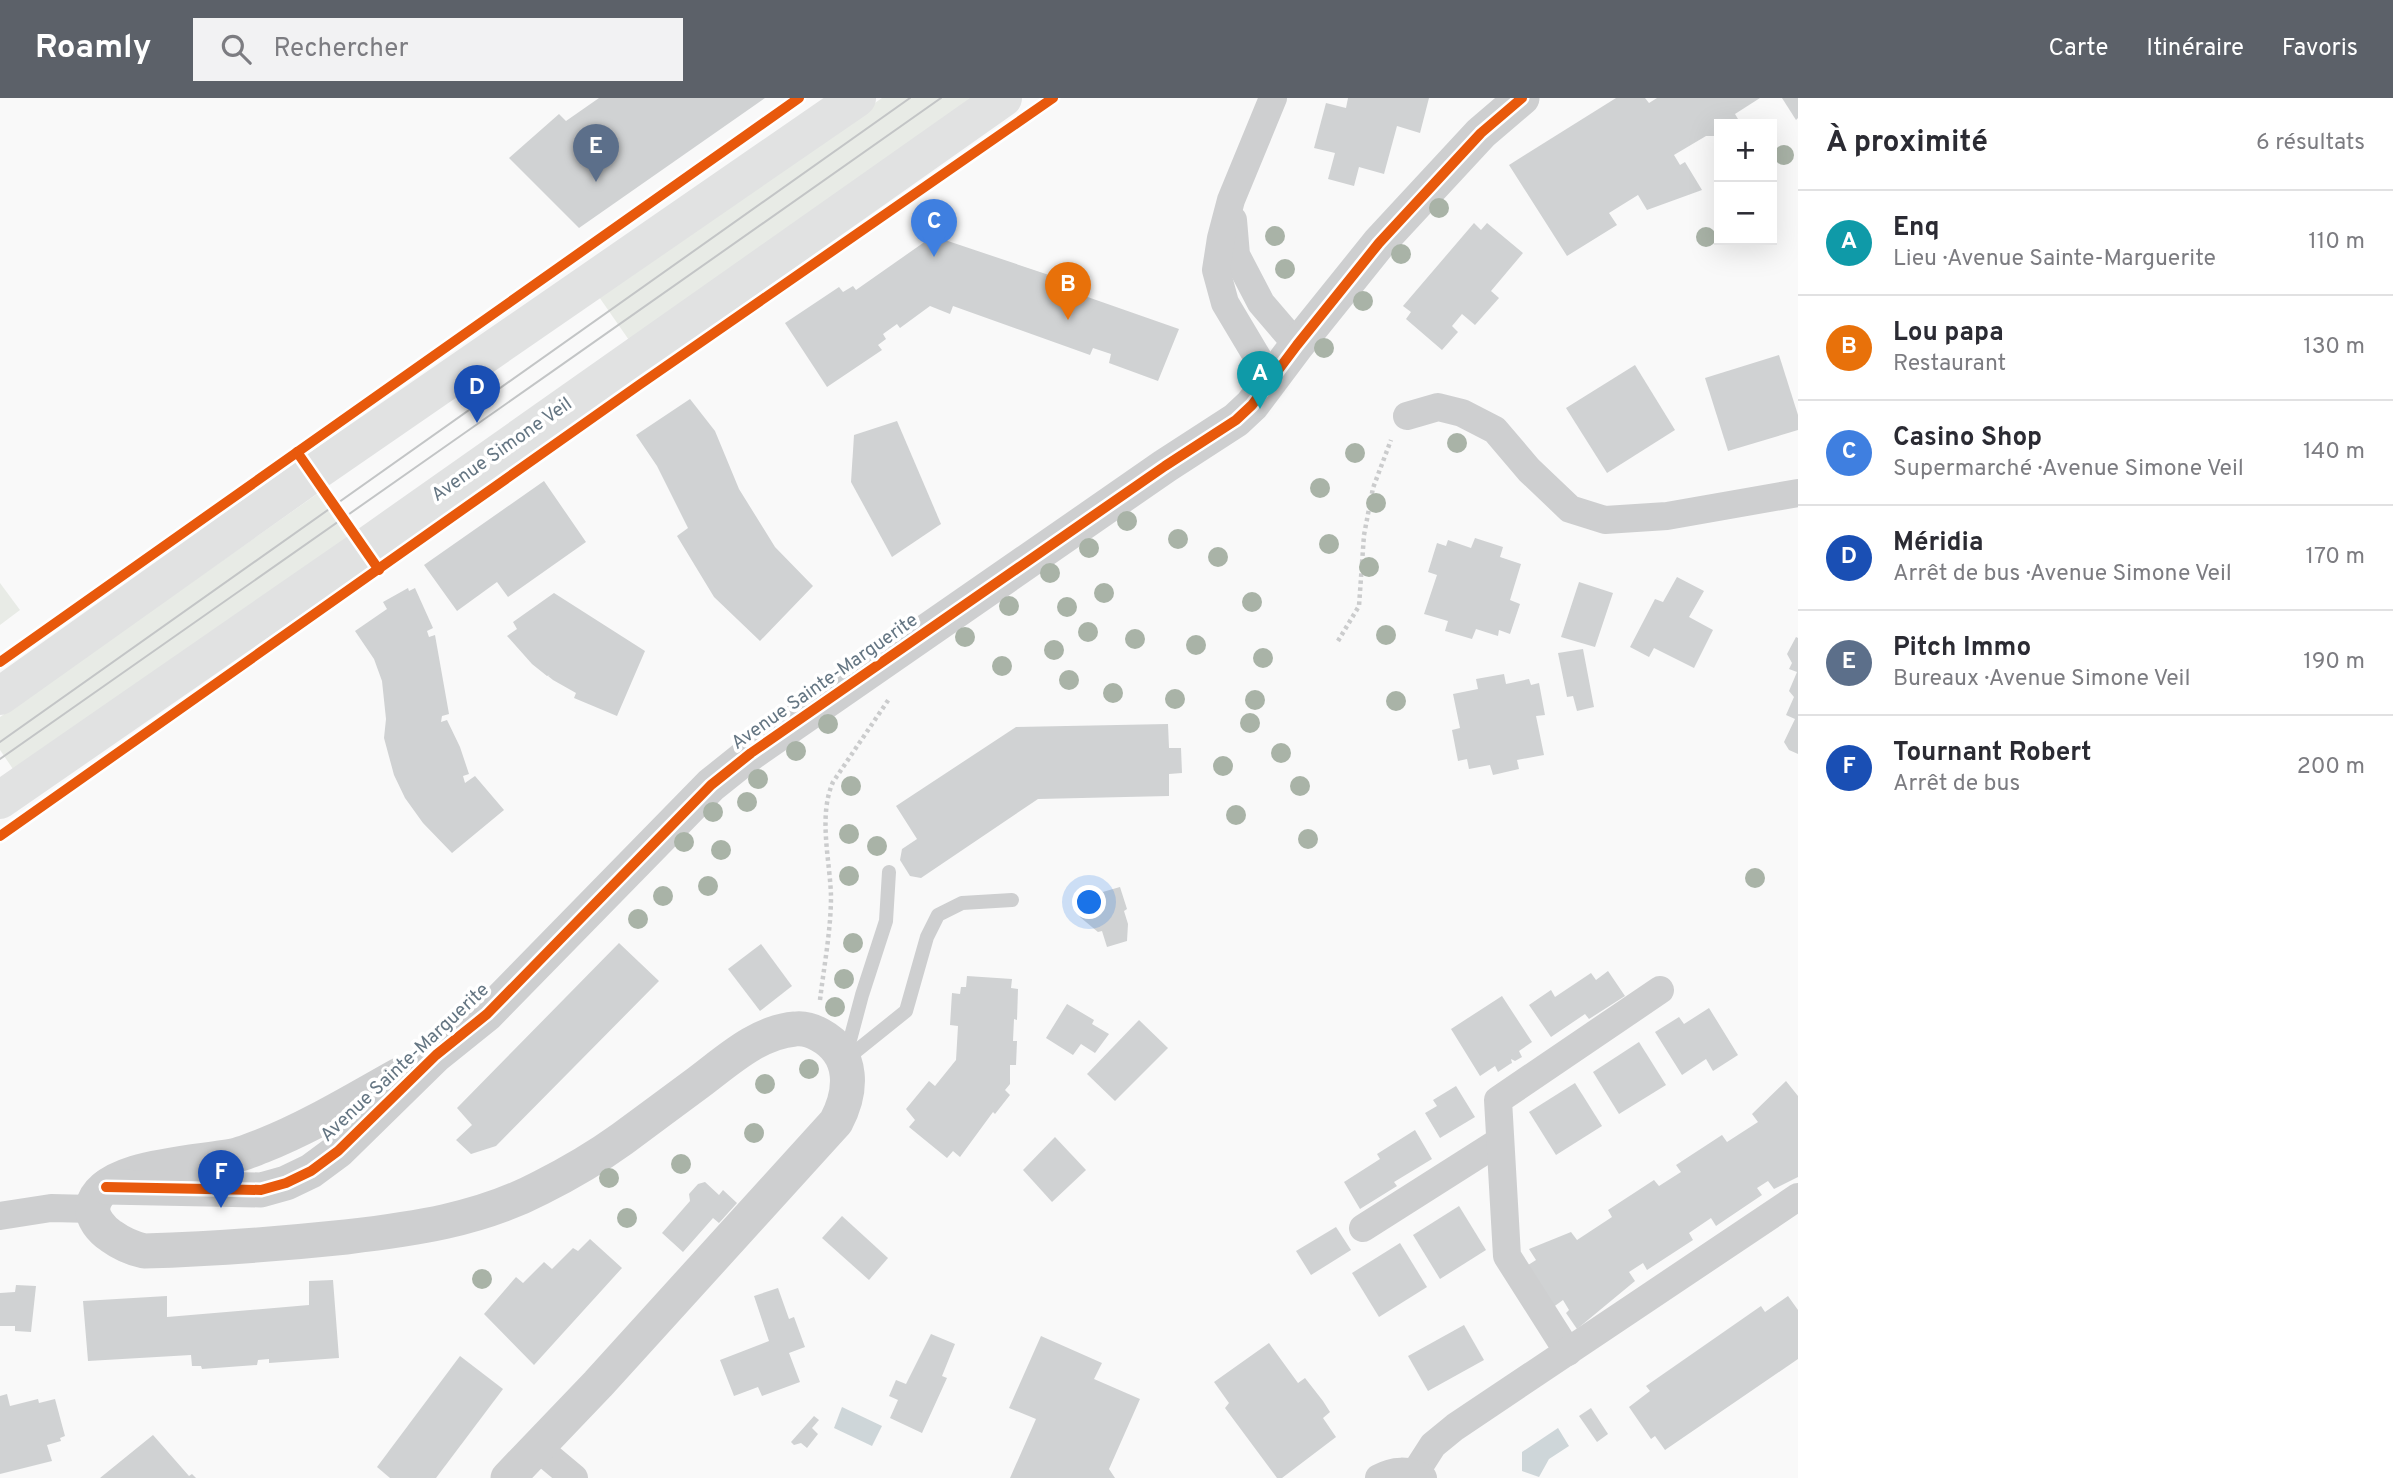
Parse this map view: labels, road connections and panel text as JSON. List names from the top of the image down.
{
  "streets": {
    "main road": ["Avenue Simone Veil"],
    "street": ["Avenue Sainte-Marguerite"]
  },
  "page": {
    "header": "Roamly",
    "search": "Rechercher",
    "nav": ["Carte", "Itinéraire", "Favoris"],
    "heading": ["À proximité", "6 résultats"],
    "map_buttons": ["+", "−"],
    "pins": [
      "E",
      "C",
      "B",
      "A",
      "D",
      "F"
    ],
    "list": [
      {
        "mark": "A",
        "name": "Enq",
        "note": "Lieu · Avenue Sainte-Marguerite",
        "value": "110 m"
      },
      {
        "mark": "B",
        "name": "Lou papa",
        "note": "Restaurant",
        "value": "130 m"
      },
      {
        "mark": "C",
        "name": "Casino Shop",
        "note": "Supermarché · Avenue Simone Veil",
        "value": "140 m"
      },
      {
        "mark": "D",
        "name": "Méridia",
        "note": "Arrêt de bus · Avenue Simone Veil",
        "value": "170 m"
      },
      {
        "mark": "E",
        "name": "Pitch Immo",
        "note": "Bureaux · Avenue Simone Veil",
        "value": "190 m"
      },
      {
        "mark": "F",
        "name": "Tournant Robert",
        "note": "Arrêt de bus",
        "value": "200 m"
      }
    ]
  }
}
